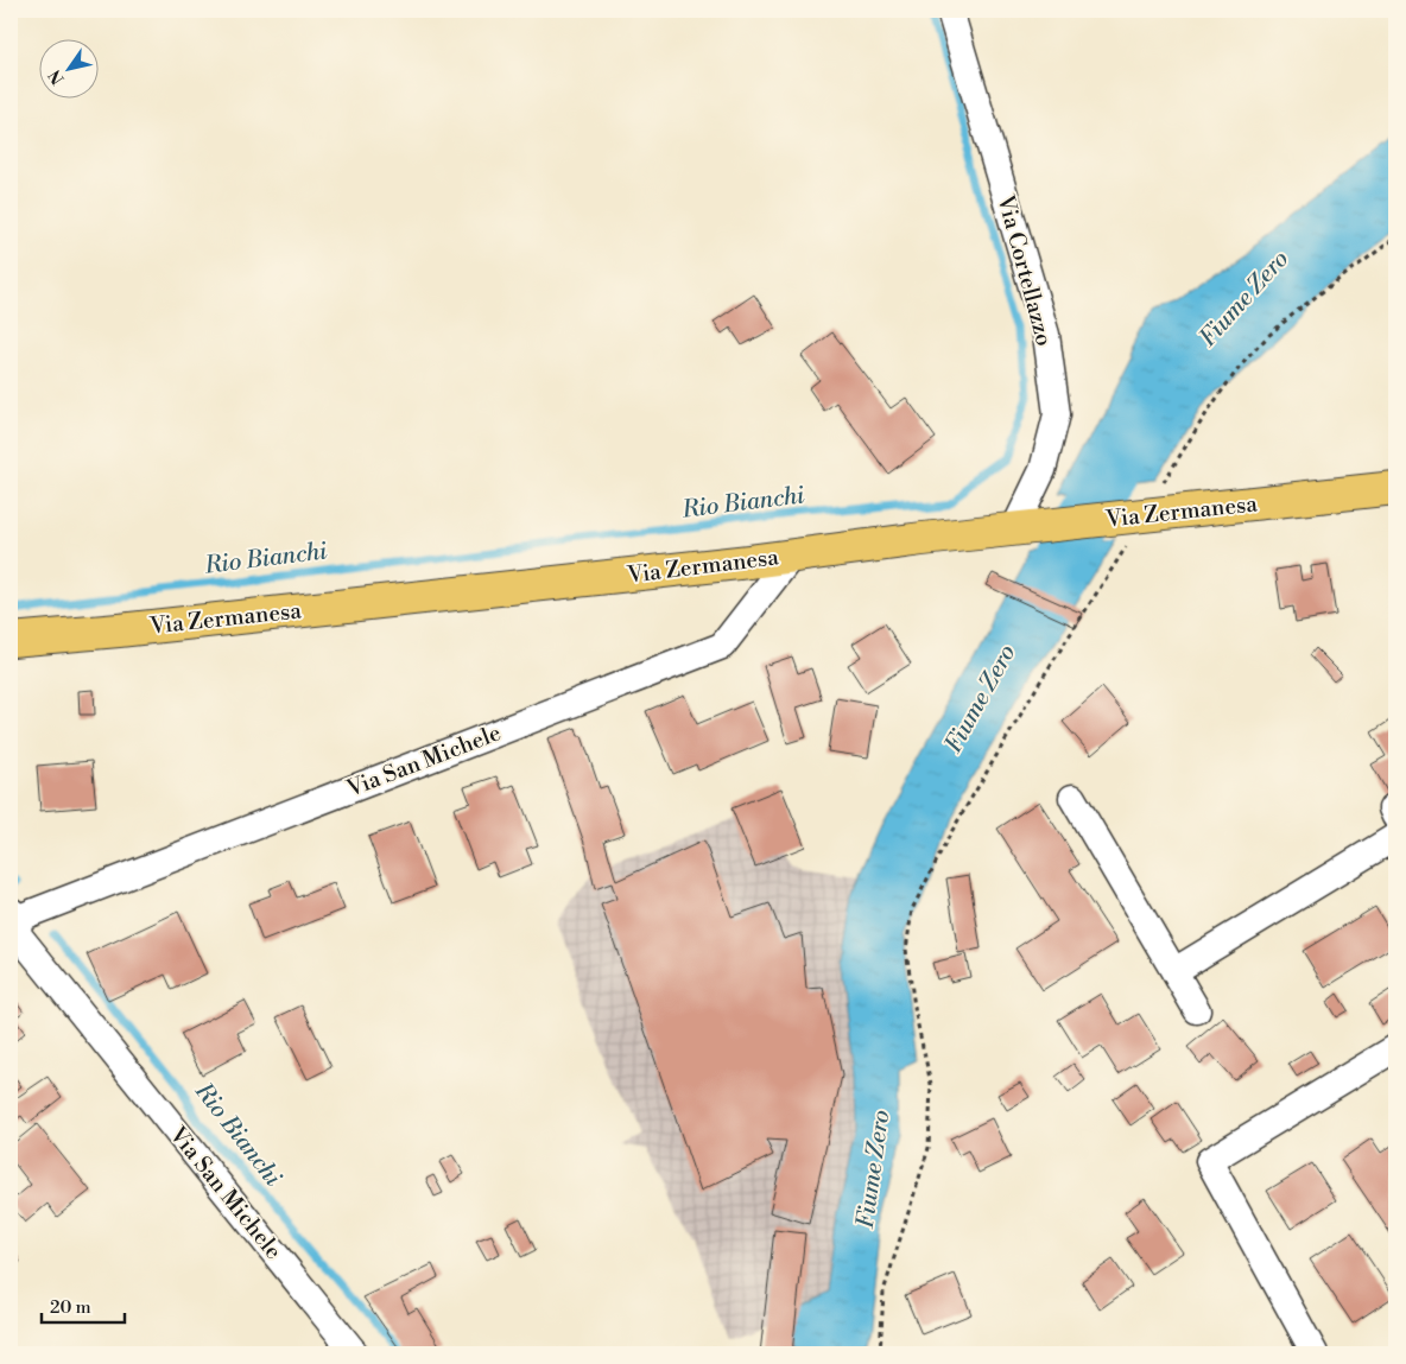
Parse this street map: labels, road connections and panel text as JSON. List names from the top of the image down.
{
  "streets": {
    "main road": ["Via Zermanesa"],
    "street": ["Via Cortellazzo", "Via San Michele"]
  },
  "crossings": [
    ["Via Cortellazzo", "Via Zermanesa"],
    ["Via Zermanesa", "Via San Michele"]
  ],
  "water": ["Fiume Zero", "Rio Bianchi"],
  "scale_bar": "20 m",
  "north": "bottom left"
}
